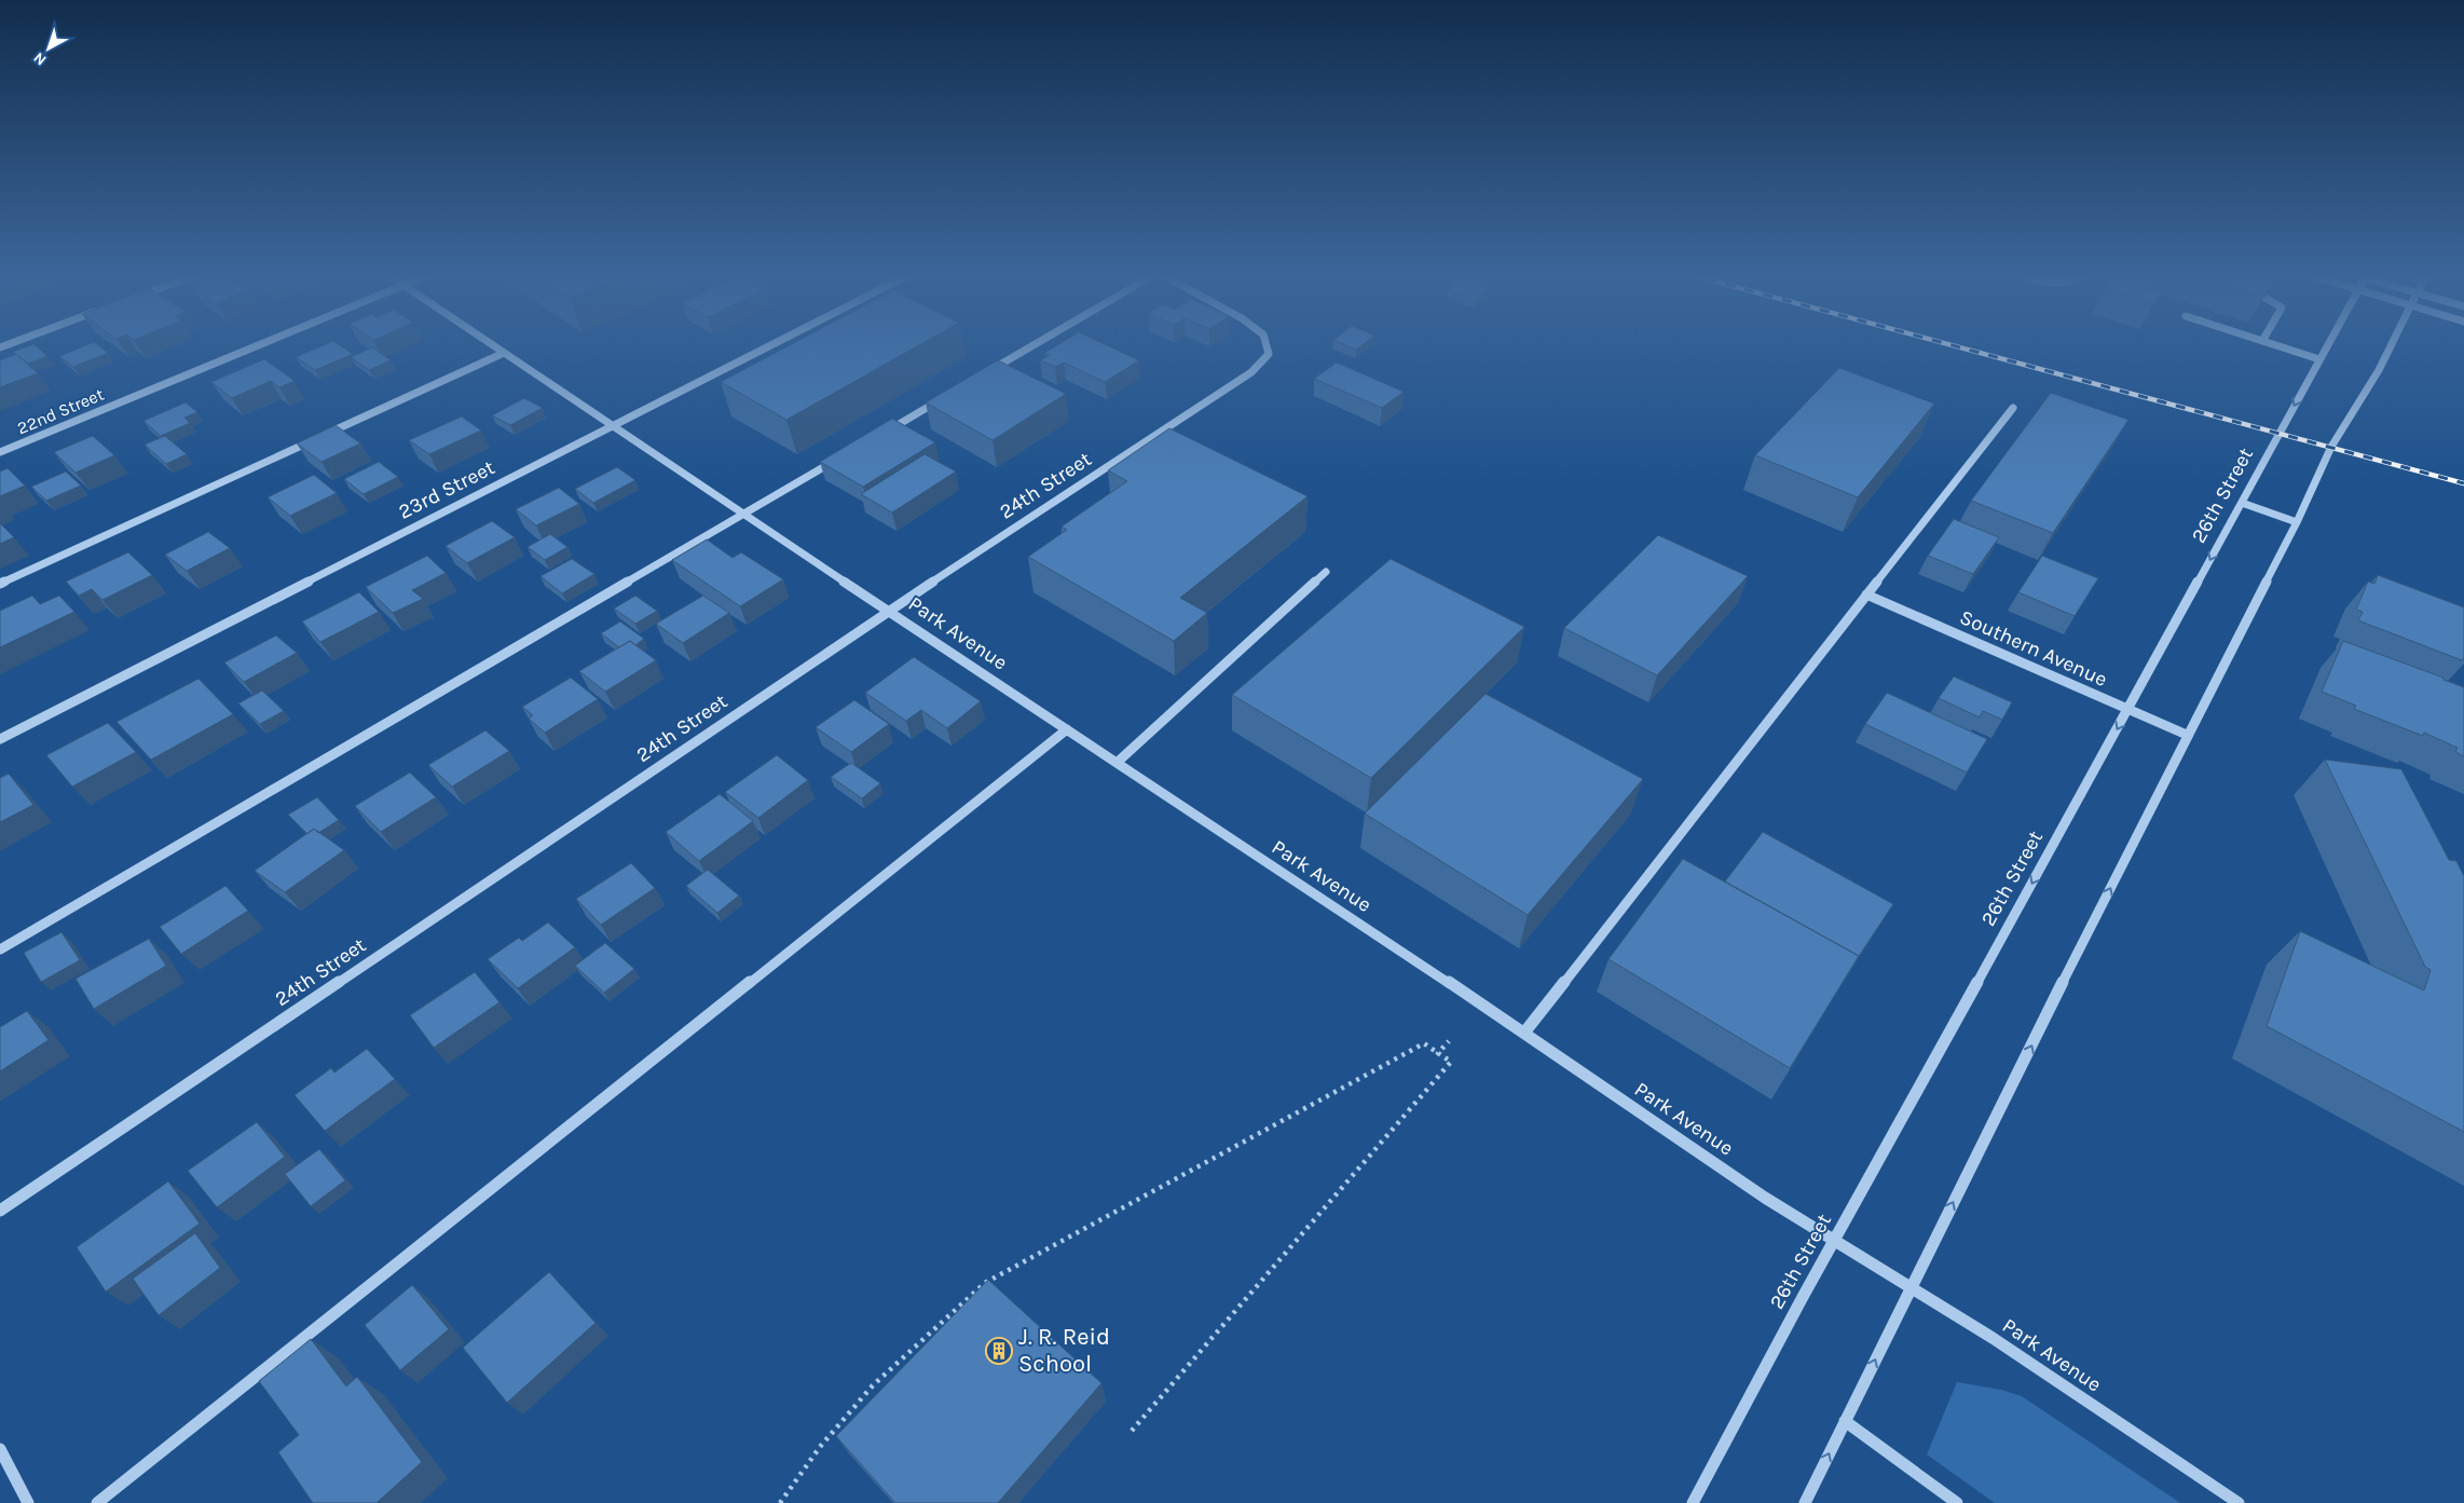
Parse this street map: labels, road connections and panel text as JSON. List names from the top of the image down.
{
  "streets": {
    "street": [
      "22nd Street",
      "24th Street",
      "23rd Street",
      "26th Street",
      "Park Avenue",
      "Southern Avenue"
    ]
  },
  "crossings": [
    ["24th Street", "Park Avenue"],
    ["23rd Street", "Park Avenue"],
    ["26th Street", "Park Avenue"],
    ["26th Street", "Southern Avenue"]
  ],
  "places": {
    "building": ["J. R. Reid School"]
  },
  "north": "bottom left"
}
